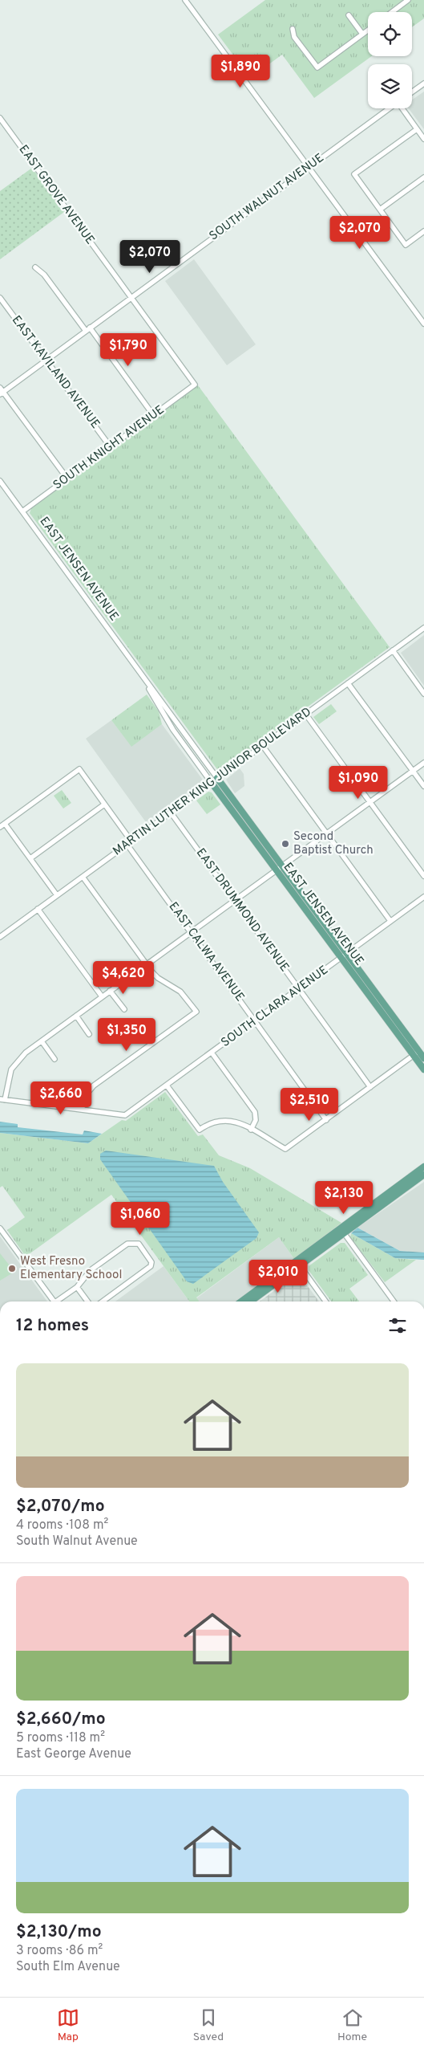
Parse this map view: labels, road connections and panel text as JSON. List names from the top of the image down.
{
  "streets": {
    "main road": ["EAST JENSEN AVENUE"],
    "street": [
      "EAST GROVE AVENUE",
      "SOUTH WALNUT AVENUE",
      "EAST KAVILAND AVENUE",
      "SOUTH KNIGHT AVENUE",
      "MARTIN LUTHER KING JUNIOR BOULEVARD",
      "EAST DRUMMOND AVENUE",
      "EAST CALWA AVENUE",
      "SOUTH CLARA AVENUE"
    ]
  },
  "crossings": [
    ["EAST GROVE AVENUE", "SOUTH WALNUT AVENUE"],
    ["EAST GROVE AVENUE", "SOUTH KNIGHT AVENUE"],
    ["SOUTH WALNUT AVENUE", "EAST KAVILAND AVENUE"],
    ["EAST KAVILAND AVENUE", "SOUTH KNIGHT AVENUE"],
    ["SOUTH KNIGHT AVENUE", "EAST JENSEN AVENUE"],
    ["EAST JENSEN AVENUE", "MARTIN LUTHER KING JUNIOR BOULEVARD"],
    ["EAST JENSEN AVENUE", "SOUTH CLARA AVENUE"],
    ["MARTIN LUTHER KING JUNIOR BOULEVARD", "EAST DRUMMOND AVENUE"],
    ["MARTIN LUTHER KING JUNIOR BOULEVARD", "EAST CALWA AVENUE"],
    ["EAST DRUMMOND AVENUE", "SOUTH CLARA AVENUE"],
    ["EAST CALWA AVENUE", "SOUTH CLARA AVENUE"]
  ],
  "places": ["Second Baptist Church", "West Fresno Elementary School"],
  "page": {
    "price": [
      "$1,890",
      "$2,070",
      "$2,070",
      "$1,790",
      "$1,090",
      "$4,620",
      "$1,350",
      "$2,660",
      "$2,510",
      "$2,130",
      "$1,060",
      "$2,010"
    ],
    "heading": "12 homes",
    "list": [
      {
        "name": "$2,070/mo",
        "note": "4 rooms · 108 m² · South Walnut Avenue"
      },
      {
        "name": "$2,660/mo",
        "note": "5 rooms · 118 m² · East George Avenue"
      },
      {
        "name": "$2,130/mo",
        "note": "3 rooms · 86 m² · South Elm Avenue"
      }
    ],
    "tabs": ["Map", "Saved", "Home"]
  }
}
